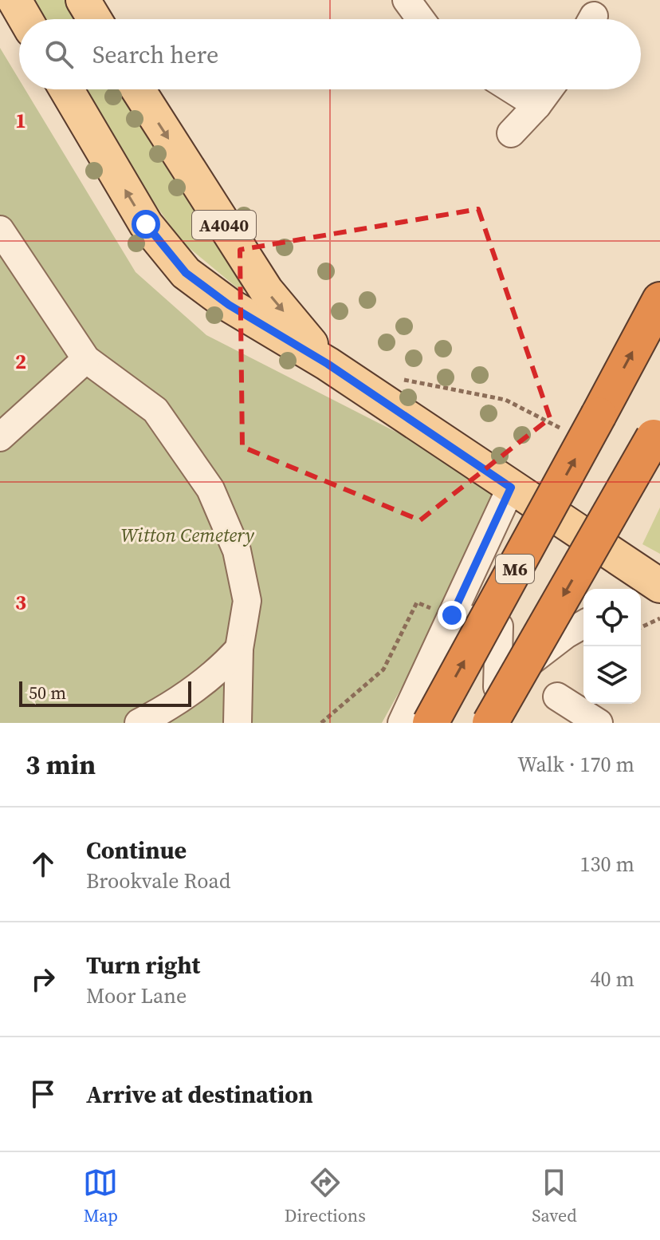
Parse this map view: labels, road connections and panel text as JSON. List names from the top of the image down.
{
  "streets": {
    "highway": ["M6"],
    "main road": ["A4040"]
  },
  "parks": ["Witton Cemetery"],
  "scale_bar": "50 m",
  "page": {
    "search": "Search here",
    "scale": "50 m",
    "heading": ["3 min", "Walk · 170 m"],
    "list": [
      ["Continue", "Brookvale Road", "130 m"],
      ["Turn right", "Moor Lane", "40 m"],
      "Arrive at destination"
    ],
    "nav": ["Map", "Directions", "Saved"]
  },
  "grid": {
    "rows": ["1", "2", "3"]
  }
}
